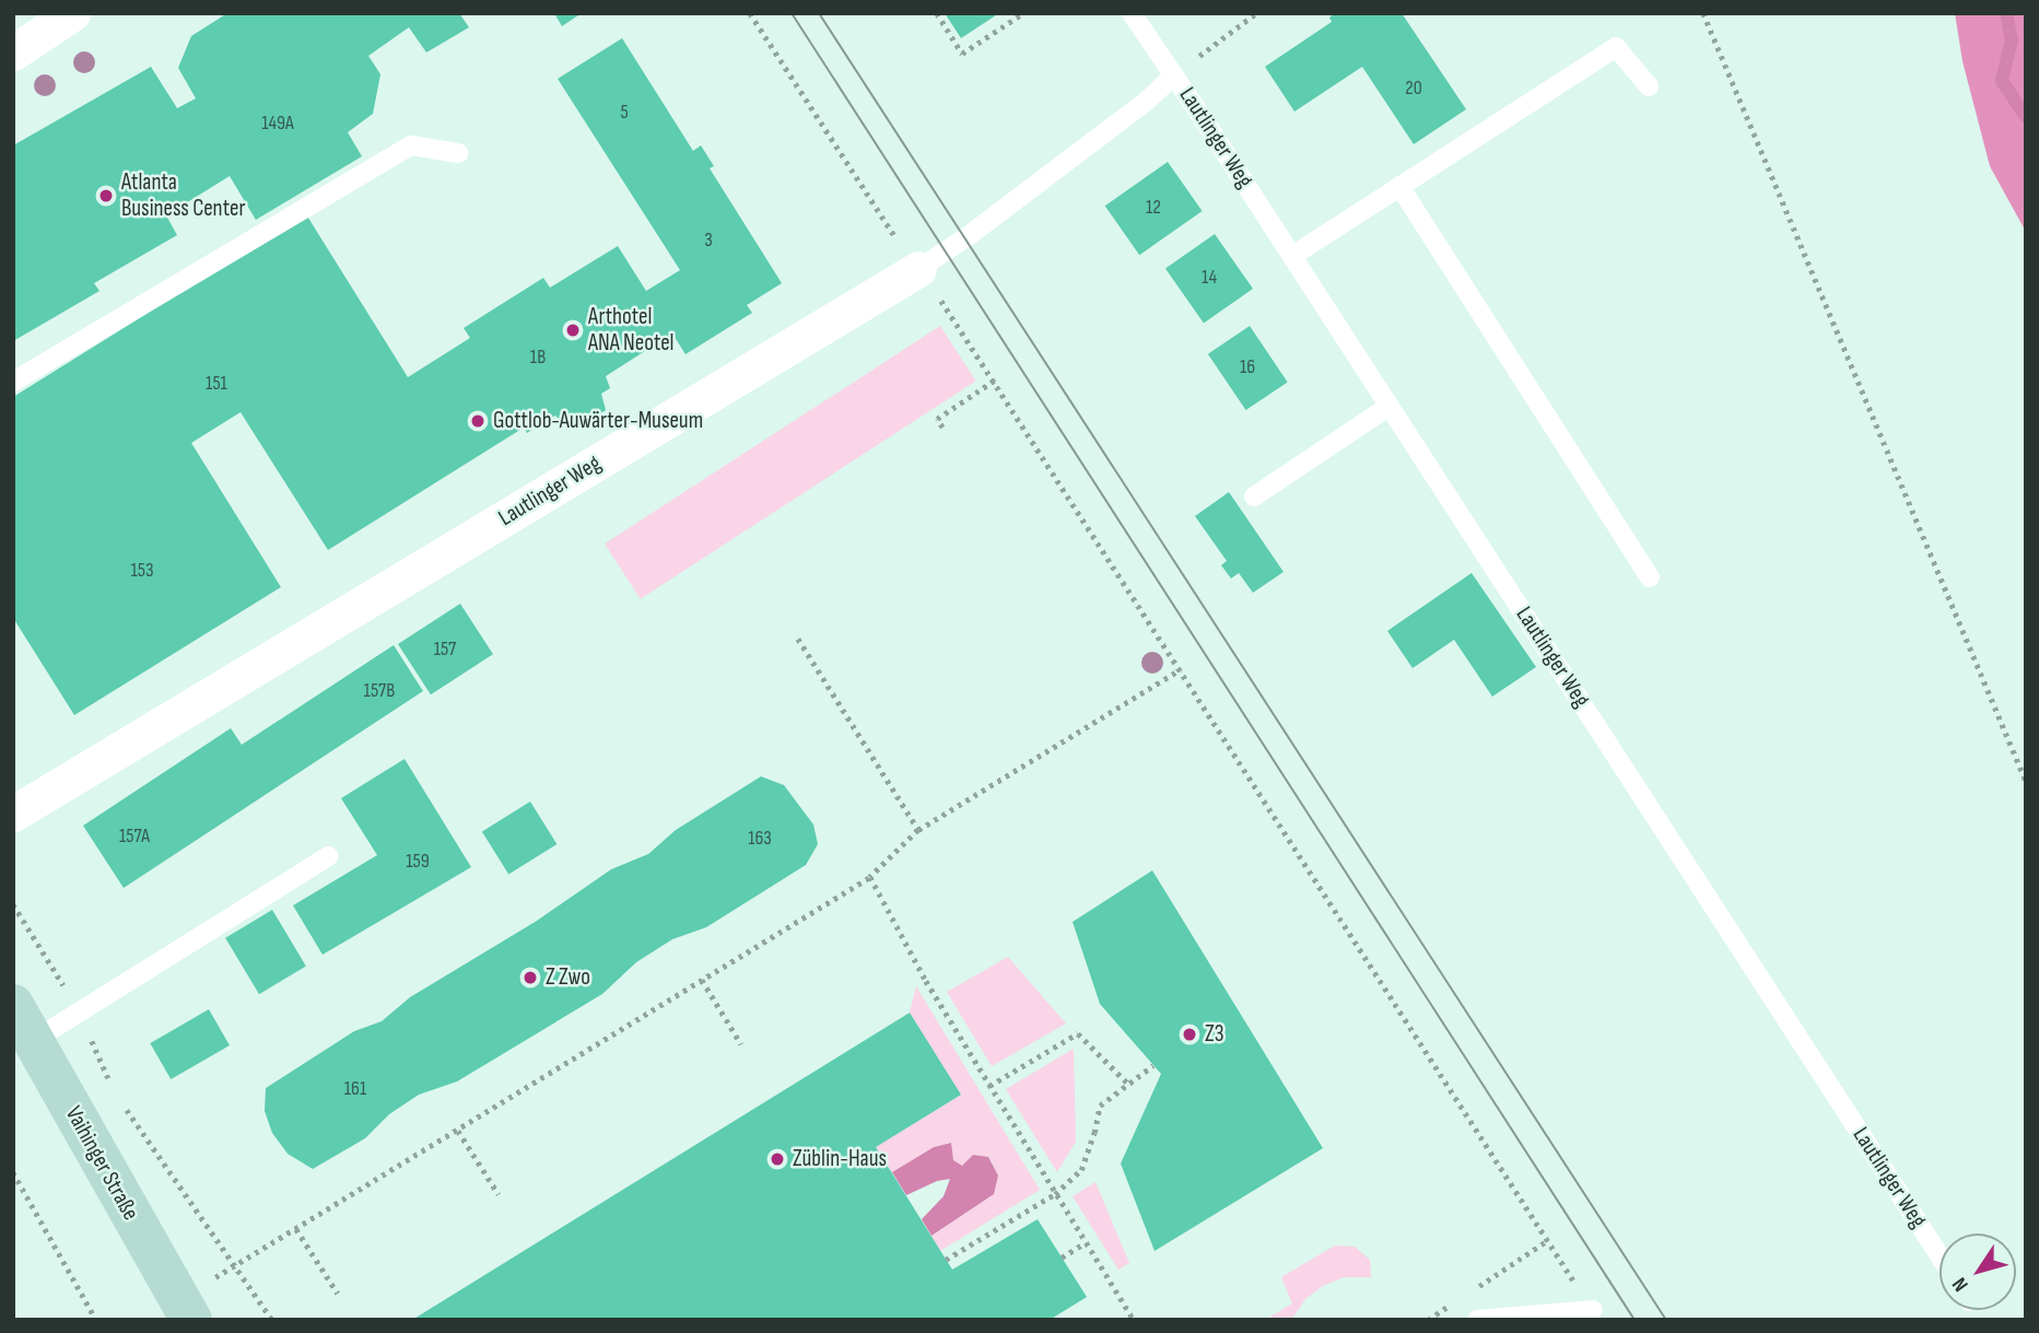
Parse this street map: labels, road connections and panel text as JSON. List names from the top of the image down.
{
  "streets": {
    "main road": ["Vaihinger Straße"],
    "street": ["Lautlinger Weg"]
  },
  "places": [
    "Atlanta Business Center",
    "Arthotel ANA Neotel",
    "Gottlob-Auwärter-Museum",
    "Z Zwo",
    "Z3",
    "Züblin-Haus"
  ],
  "house_numbers": [
    "20",
    "5",
    "149A",
    "12",
    "3",
    "14",
    "1B",
    "16",
    "151",
    "153",
    "157",
    "157B",
    "157A",
    "163",
    "159",
    "161"
  ],
  "north": "bottom left"
}
